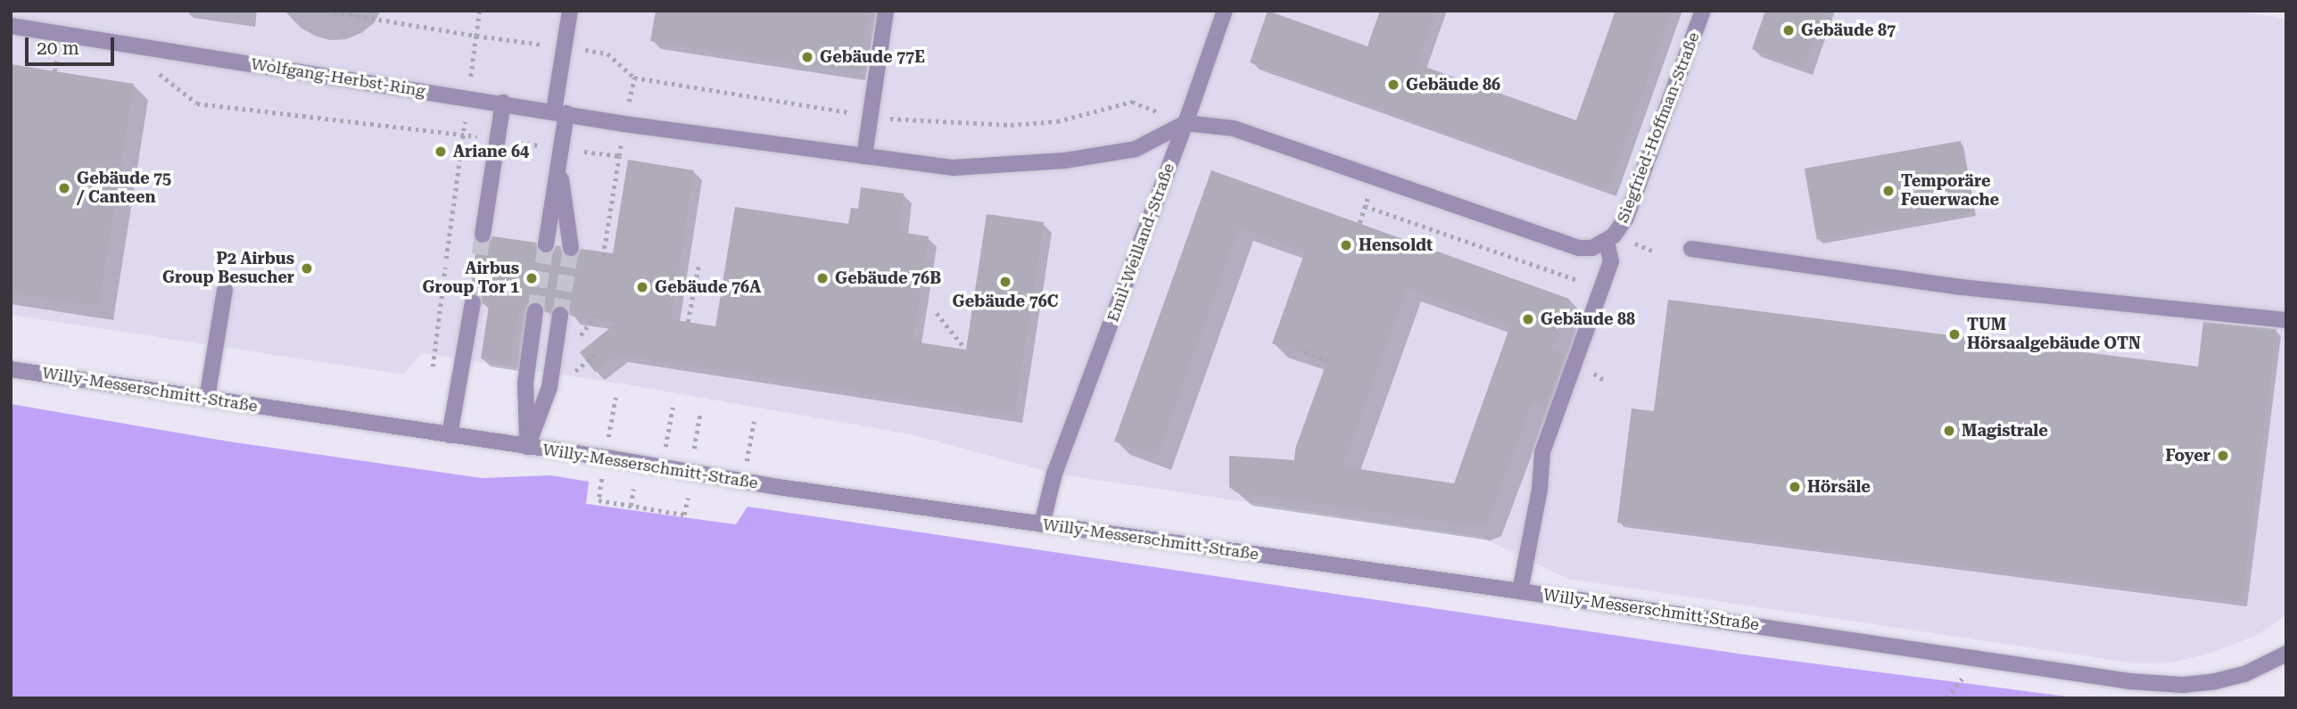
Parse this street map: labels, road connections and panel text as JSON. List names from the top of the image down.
{
  "streets": {
    "street": [
      "Wolfgang-Herbst-Ring",
      "Siegfried-Hoffman-Straße",
      "Emil-Weilland-Straße",
      "Willy-Messerschmitt-Straße"
    ]
  },
  "crossings": [
    ["Wolfgang-Herbst-Ring", "Emil-Weilland-Straße"],
    ["Emil-Weilland-Straße", "Willy-Messerschmitt-Straße"]
  ],
  "places": [
    "Gebäude 87",
    "Gebäude 77E",
    "Gebäude 86",
    "Ariane 64",
    "Gebäude 75 / Canteen",
    "Temporäre Feuerwache",
    "Hensoldt",
    "P2 Airbus Group Besucher",
    "Airbus Group Tor 1",
    "Gebäude 76B",
    "Gebäude 76C",
    "Gebäude 76A",
    "Gebäude 88",
    "TUM Hörsaalgebäude OTN",
    "Magistrale",
    "Foyer",
    "Hörsäle"
  ],
  "scale_bar": "20 m"
}
